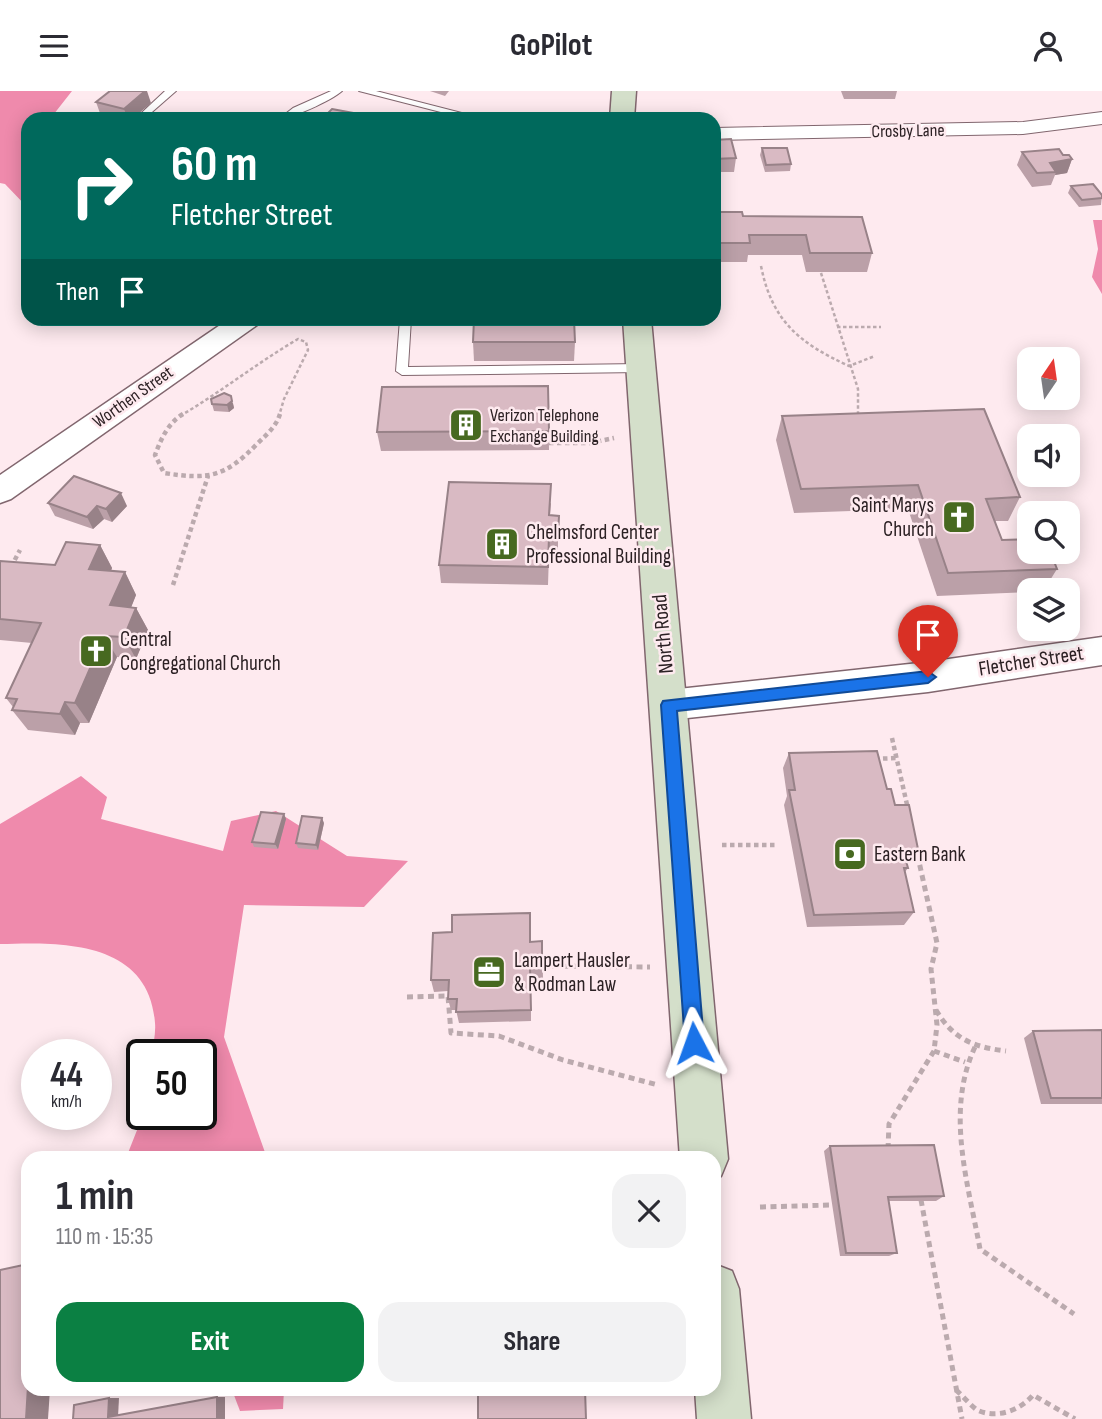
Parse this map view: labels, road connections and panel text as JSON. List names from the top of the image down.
{
  "streets": {
    "main road": ["North Road"],
    "street": ["Crosby Lane", "Worthen Street", "Fletcher Street"]
  },
  "crossings": [
    ["North Road", "Fletcher Street"]
  ],
  "places": {
    "building": ["Verizon Telephone Exchange Building", "Chelmsford Center Professional Building"],
    "church": ["Saint Marys Church", "Central Congregational Church"],
    "bank": ["Eastern Bank"],
    "office": ["Lampert Hausler & Rodman Law"]
  },
  "north": "top",
  "page": {
    "header": "GoPilot",
    "turn": ["60 m", "Fletcher Street"],
    "then": "Then",
    "speed": "44 km/h",
    "limit": "50",
    "heading": ["1 min", "110 m · 15:35"],
    "buttons": ["Exit", "Share"]
  }
}
